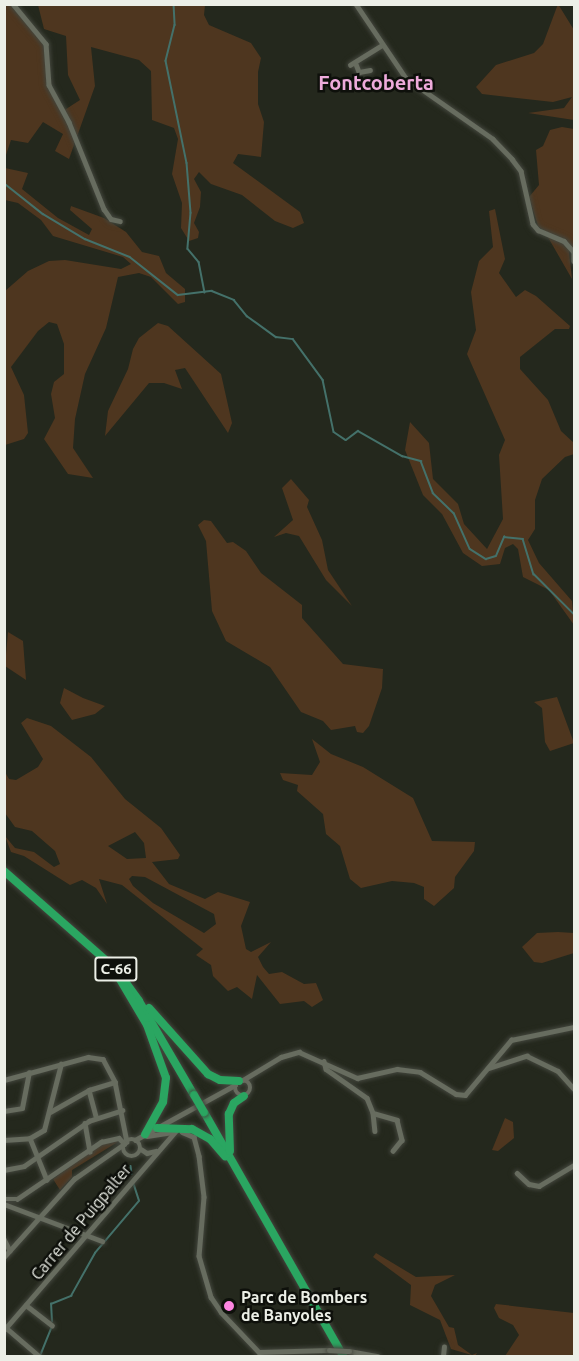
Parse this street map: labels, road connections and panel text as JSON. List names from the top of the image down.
{
  "streets": {
    "highway": ["C-66"],
    "street": ["Carrer de Puigpalter"]
  },
  "districts": ["Fontcoberta"],
  "places": ["Parc de Bombers de Banyoles"]
}
